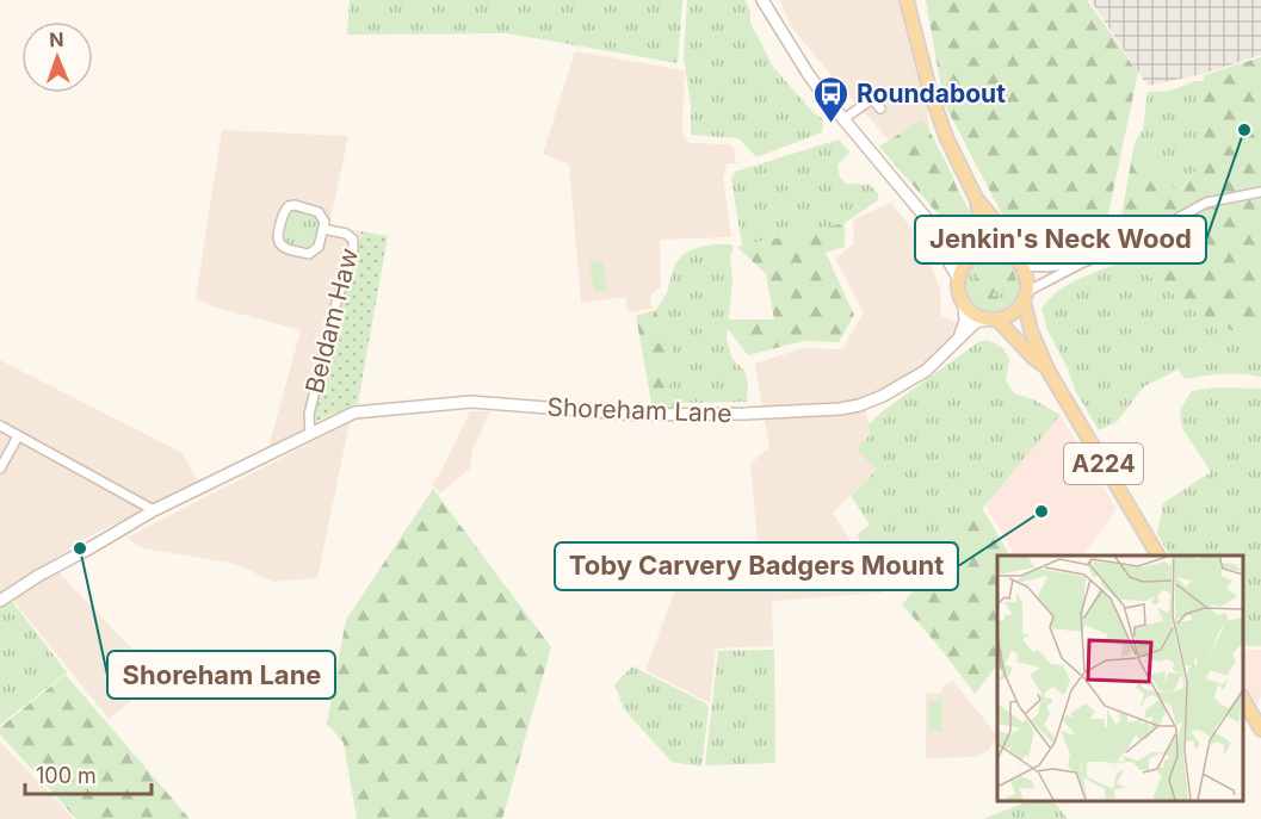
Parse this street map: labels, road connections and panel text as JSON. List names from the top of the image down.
{
  "streets": {
    "main road": ["A224"],
    "street": ["Beldam Haw", "Shoreham Lane"]
  },
  "crossings": [
    ["Beldam Haw", "Shoreham Lane"],
    ["Shoreham Lane", "A224"]
  ],
  "places": {
    "bus stop": ["Roundabout"],
    "other": ["Jenkin's Neck Wood", "Toby Carvery Badgers Mount", "Shoreham Lane"]
  },
  "scale_bar": "100 m",
  "north": "top"
}
